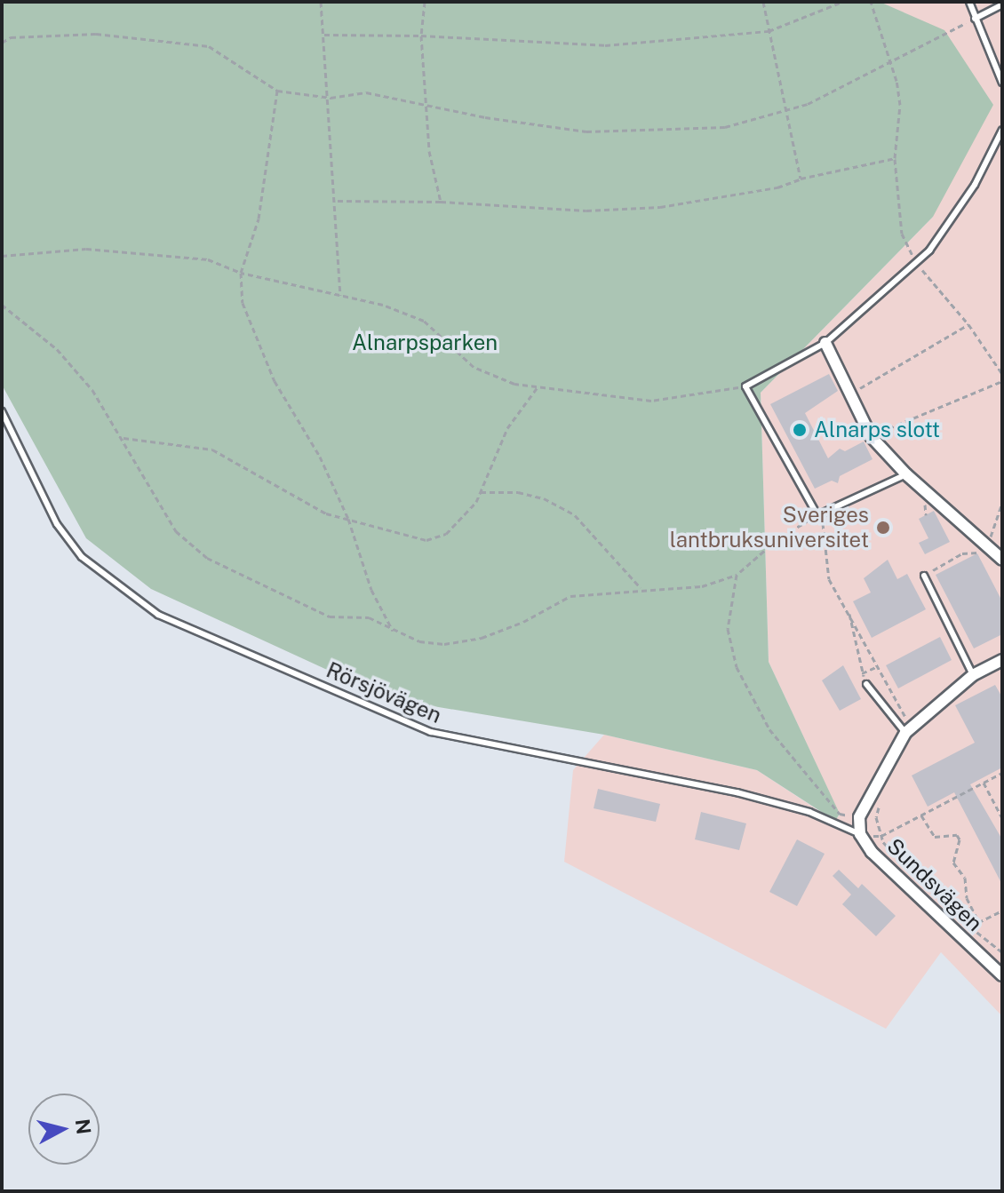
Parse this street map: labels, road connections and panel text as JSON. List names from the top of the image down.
{
  "streets": {
    "street": ["Sundsvägen"],
    "lane": ["Rörsjövägen"]
  },
  "crossings": [
    ["Rörsjövägen", "Sundsvägen"]
  ],
  "parks": ["Alnarpsparken"],
  "places": ["Alnarps slott", "Sveriges lantbruksuniversitet"],
  "north": "right"
}
